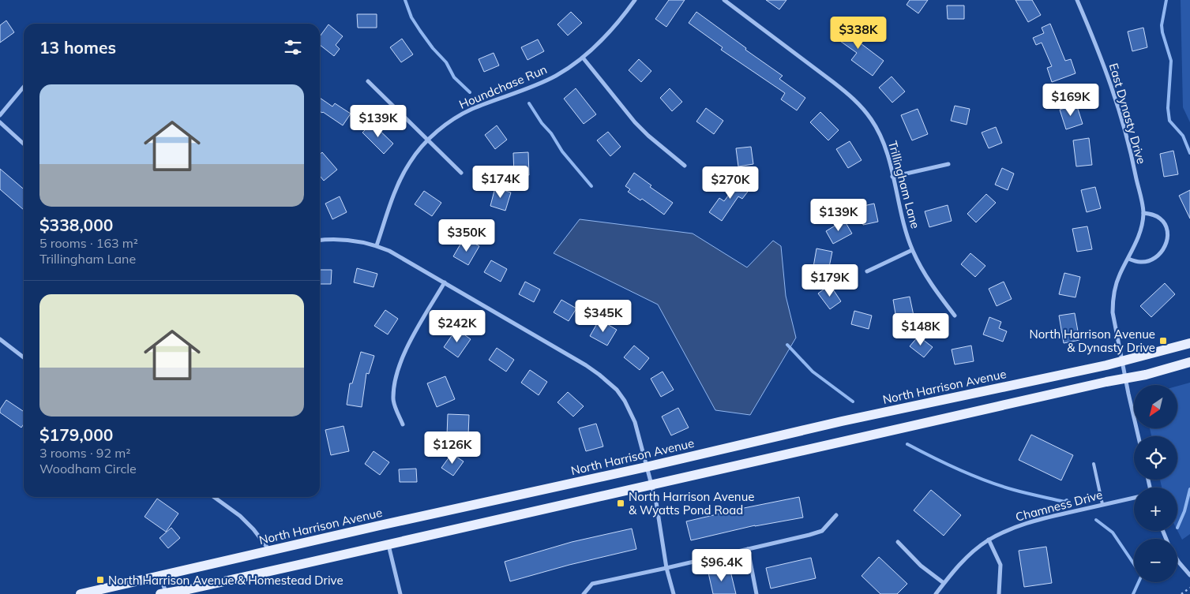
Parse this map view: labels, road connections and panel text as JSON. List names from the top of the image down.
{
  "streets": {
    "main road": ["North Harrison Avenue"],
    "street": [
      "Houndchase Run",
      "East Dynasty Drive",
      "Trillingham Lane",
      "Chamness Drive"
    ]
  },
  "crossings": [
    ["East Dynasty Drive", "North Harrison Avenue"]
  ],
  "places": {
    "transit": ["North Harrison Avenue & Dynasty Drive", "North Harrison Avenue & Wyatts Pond Road", "North Harrison Avenue & Homestead Drive"]
  },
  "north": "bottom left",
  "page": {
    "price": [
      "$338K",
      "$169K",
      "$139K",
      "$174K",
      "$270K",
      "$139K",
      "$350K",
      "$179K",
      "$345K",
      "$242K",
      "$148K",
      "$126K",
      "$96.4K"
    ],
    "heading": "13 homes",
    "list": [
      {
        "name": "$338,000",
        "note": "5 rooms · 163 m² · Trillingham Lane"
      },
      {
        "name": "$179,000",
        "note": "3 rooms · 92 m² · Woodham Circle"
      }
    ],
    "map_buttons": ["+", "−"]
  }
}
